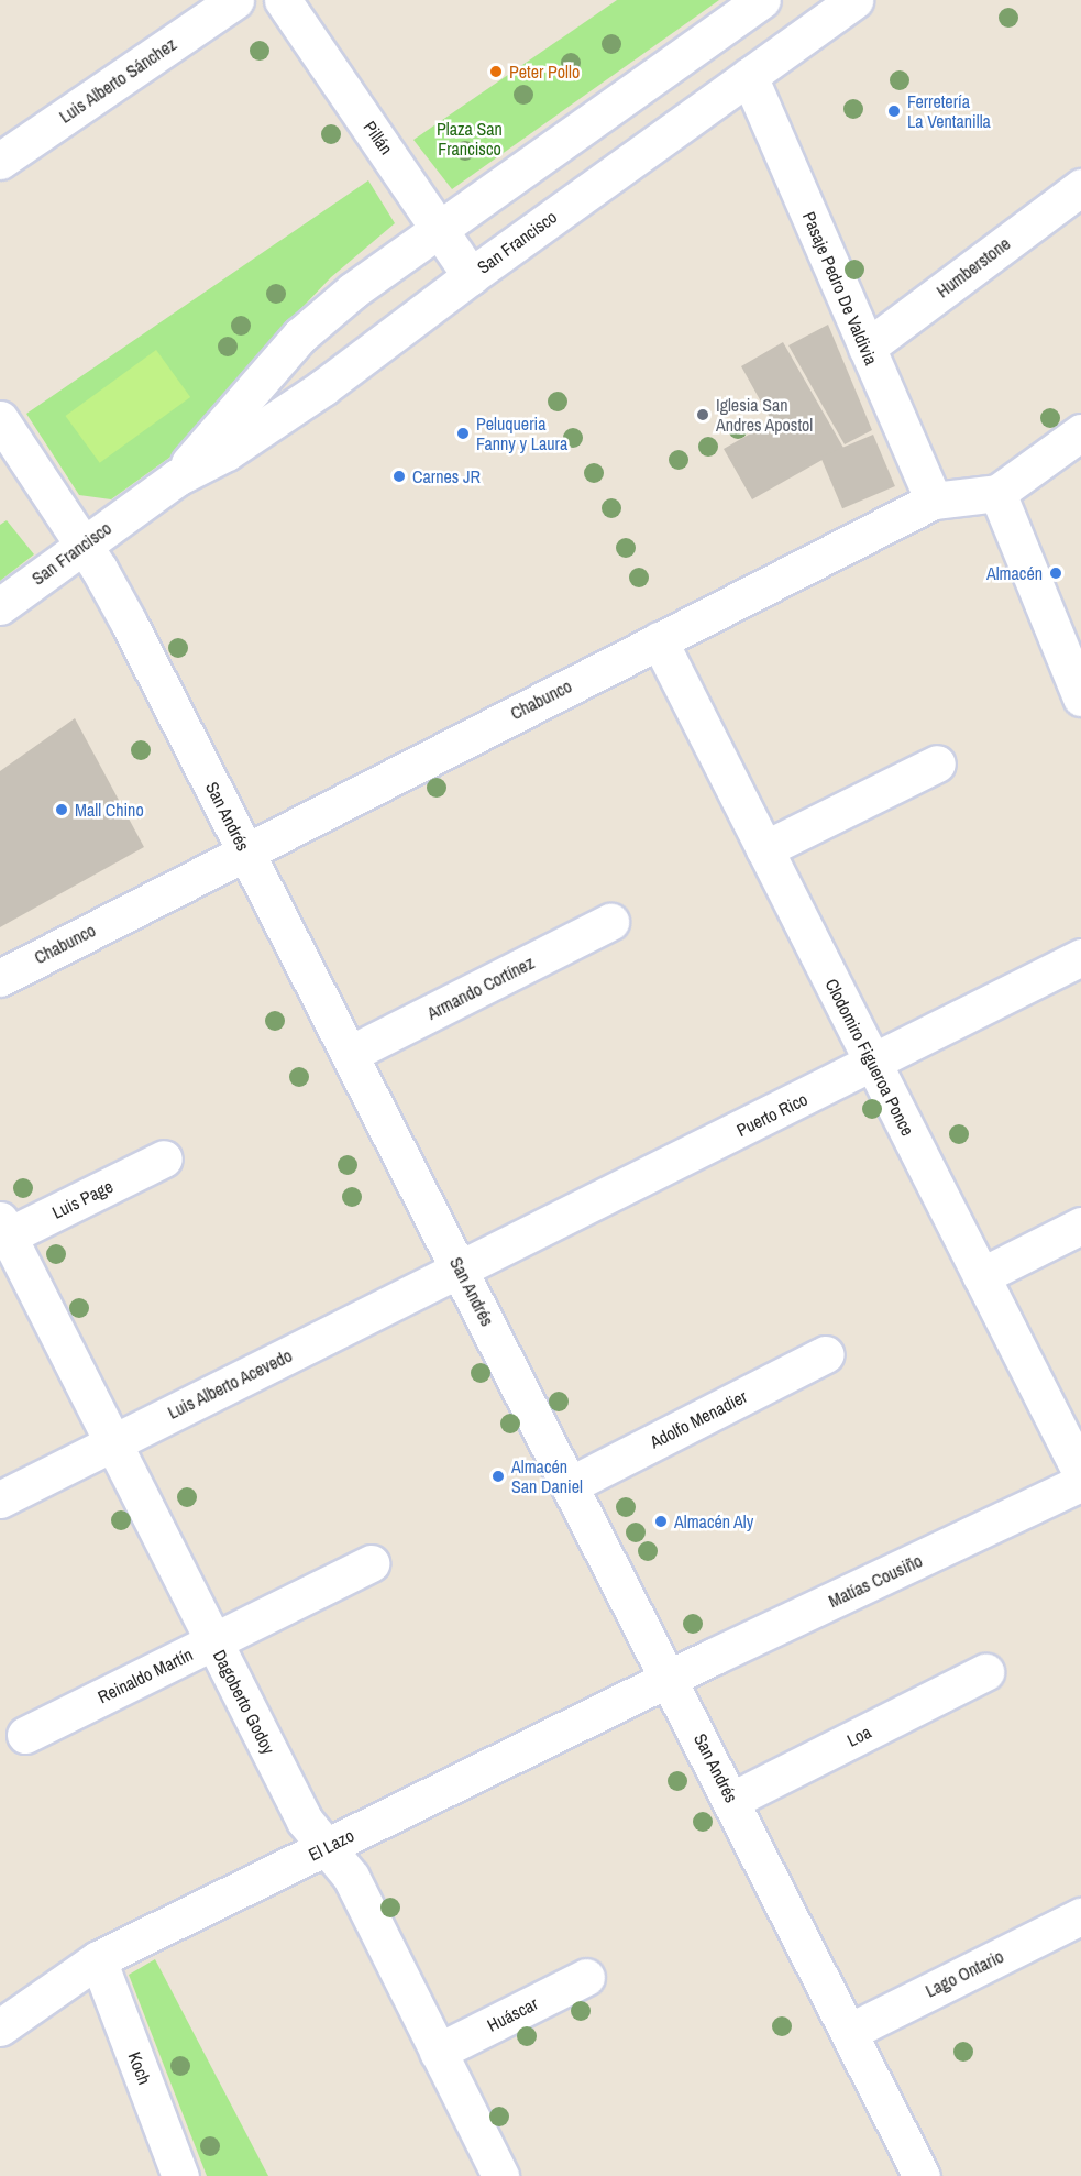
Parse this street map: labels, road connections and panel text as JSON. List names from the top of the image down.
{
  "streets": {
    "street": [
      "Luis Alberto Sánchez",
      "Pillán",
      "San Francisco",
      "Humberstone",
      "Pasaje Pedro De Valdivia",
      "Chabunco",
      "San Andrés",
      "Armando Cortínez",
      "Clodomiro Figueroa Ponce",
      "Puerto Rico",
      "Luis Page",
      "Luis Alberto Acevedo",
      "Adolfo Menadier",
      "Matías Cousiño",
      "Reinaldo Martín",
      "Dagoberto Godoy",
      "Loa",
      "El Lazo",
      "Lago Ontario",
      "Huáscar",
      "Koch"
    ]
  },
  "crossings": [
    ["Pillán", "San Francisco"],
    ["San Francisco", "Pasaje Pedro De Valdivia"],
    ["San Francisco", "San Andrés"],
    ["Humberstone", "Pasaje Pedro De Valdivia"],
    ["Pasaje Pedro De Valdivia", "Chabunco"],
    ["Chabunco", "San Andrés"],
    ["Chabunco", "Clodomiro Figueroa Ponce"],
    ["San Andrés", "Armando Cortínez"],
    ["San Andrés", "Puerto Rico"],
    ["San Andrés", "Luis Alberto Acevedo"],
    ["San Andrés", "Adolfo Menadier"],
    ["San Andrés", "Matías Cousiño"],
    ["San Andrés", "Loa"],
    ["San Andrés", "El Lazo"],
    ["San Andrés", "Lago Ontario"],
    ["Clodomiro Figueroa Ponce", "Puerto Rico"],
    ["Puerto Rico", "Luis Alberto Acevedo"],
    ["Luis Page", "Dagoberto Godoy"],
    ["Luis Alberto Acevedo", "Dagoberto Godoy"],
    ["Matías Cousiño", "El Lazo"],
    ["Reinaldo Martín", "Dagoberto Godoy"],
    ["Dagoberto Godoy", "El Lazo"],
    ["Dagoberto Godoy", "Huáscar"],
    ["El Lazo", "Koch"]
  ],
  "parks": ["Plaza San Francisco"],
  "places": [
    "Peter Pollo",
    "Ferretería La Ventanilla",
    "Iglesia San Andres Apostol",
    "Peluqueria Fanny y Laura",
    "Carnes JR",
    "Almacén",
    "Mall Chino",
    "Almacén San Daniel",
    "Almacén Aly"
  ]
}
